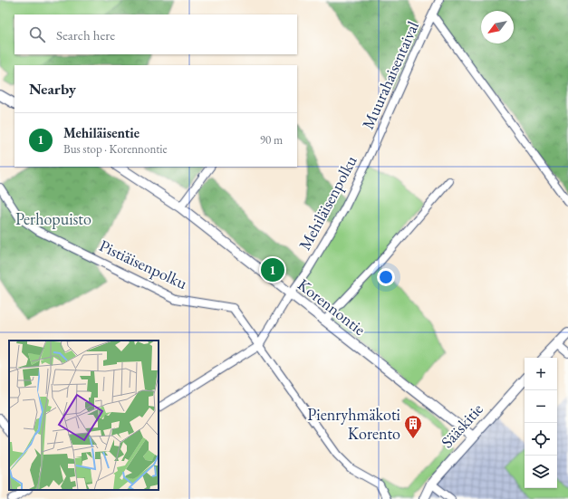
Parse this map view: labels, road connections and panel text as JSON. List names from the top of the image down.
{
  "streets": {
    "street": [
      "Muurahaisentaival",
      "Mehiläisenpolku",
      "Pistiäisenpolku",
      "Korennontie",
      "Sääskitie"
    ]
  },
  "crossings": [
    ["Muurahaisentaival", "Mehiläisenpolku"],
    ["Mehiläisenpolku", "Pistiäisenpolku"],
    ["Mehiläisenpolku", "Korennontie"],
    ["Korennontie", "Sääskitie"]
  ],
  "parks": ["Perhopuisto"],
  "places": {
    "building": ["Pienryhmäkoti Korento"]
  },
  "north": "bottom left",
  "page": {
    "search": "Search here",
    "heading": "Nearby",
    "list": [
      {
        "mark": "1",
        "name": "Mehiläisentie",
        "note": "Bus stop · Korennontie",
        "value": "90 m"
      }
    ],
    "pins": "1",
    "map_buttons": ["+", "−"]
  }
}
